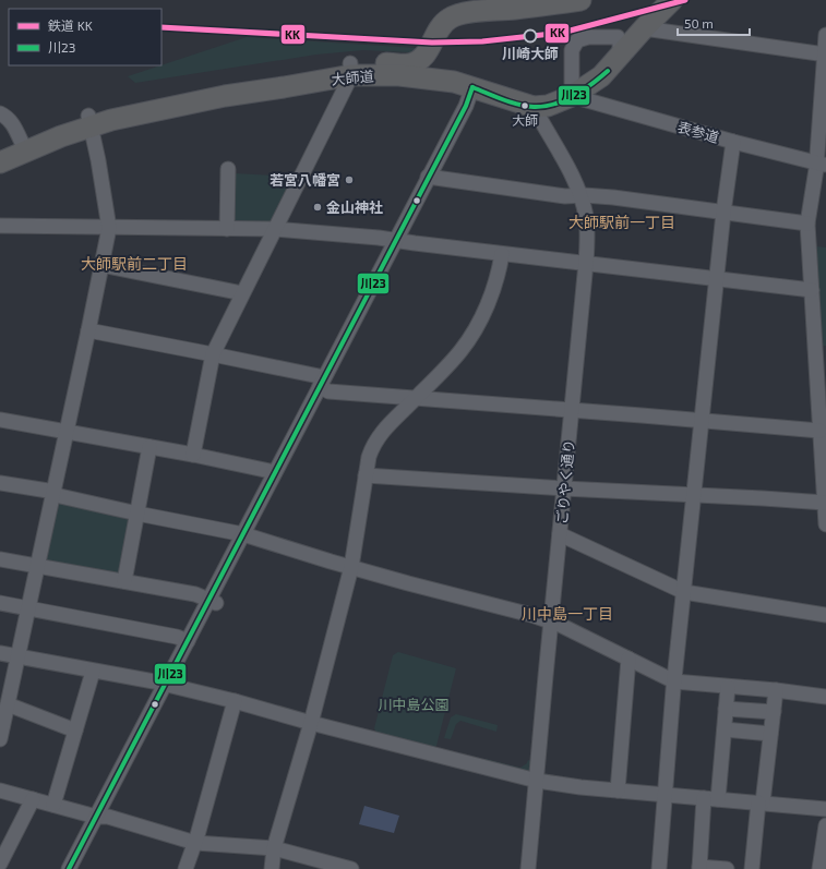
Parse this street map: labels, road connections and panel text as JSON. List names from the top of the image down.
{
  "streets": {
    "highway": ["大師道"],
    "street": ["表参道", "ごりやく通り"]
  },
  "crossings": [
    ["大師道", "表参道"],
    ["大師道", "ごりやく通り"]
  ],
  "districts": ["大師駅前一丁目", "大師駅前二丁目", "川中島一丁目"],
  "parks": ["川中島公園"],
  "places": [
    "川崎大師",
    "大師",
    "若宮八幡宮",
    "金山神社"
  ],
  "lines": ["rail line KK", "transit line 川23"],
  "legend": ["鉄道 KK", "川23"],
  "scale_bar": "50 m"
}
